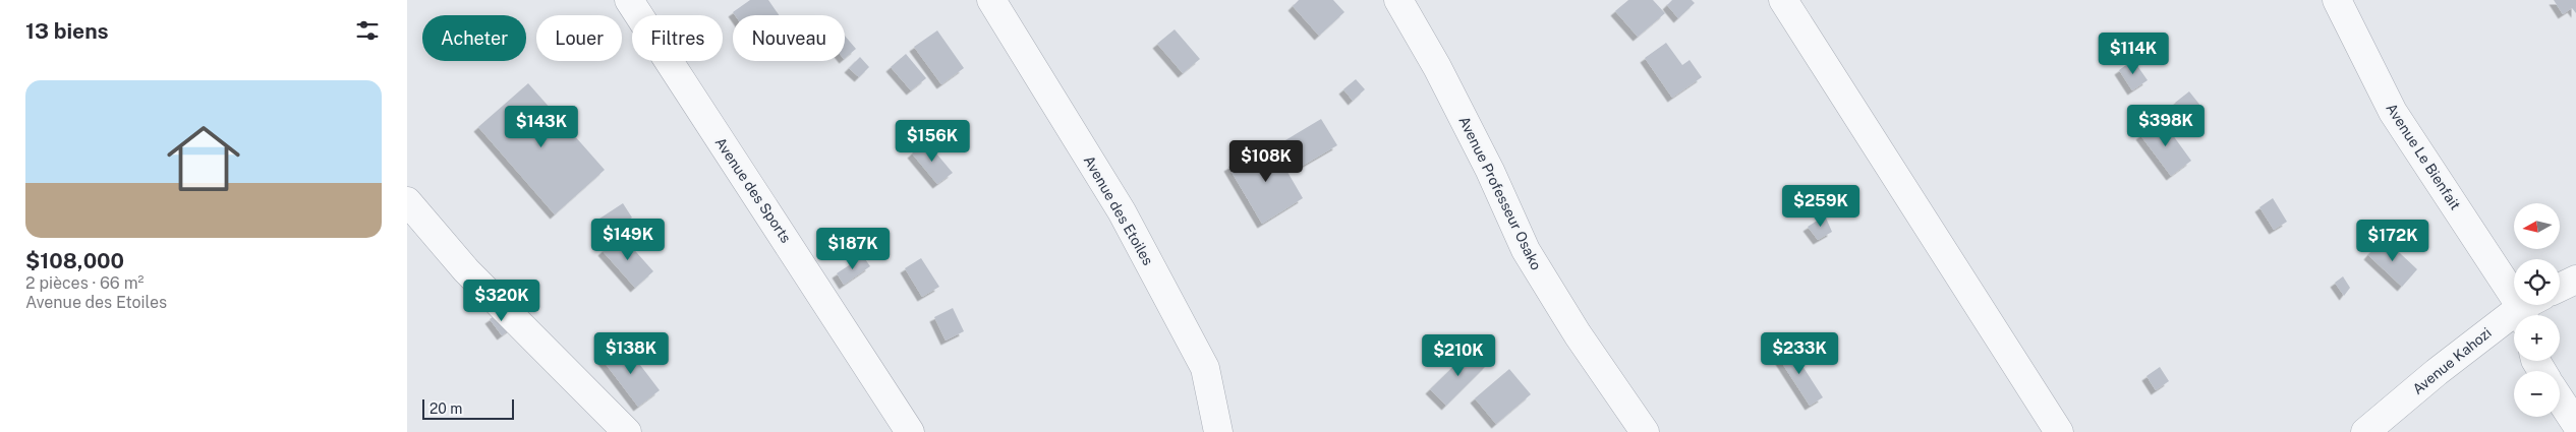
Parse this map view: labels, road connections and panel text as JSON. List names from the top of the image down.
{
  "streets": {
    "street": [
      "Avenue Le Bienfait",
      "Avenue des Sports",
      "Avenue Professeur Osako",
      "Avenue des Etoiles",
      "Avenue Kahozi"
    ]
  },
  "crossings": [
    ["Avenue Le Bienfait", "Avenue Kahozi"]
  ],
  "scale_bar": "20 m",
  "north": "left",
  "page": {
    "heading": "13 biens",
    "chip": [
      "Acheter",
      "Louer",
      "Filtres",
      "Nouveau"
    ],
    "price": [
      "$114K",
      "$398K",
      "$143K",
      "$156K",
      "$108K",
      "$259K",
      "$149K",
      "$172K",
      "$187K",
      "$320K",
      "$138K",
      "$233K",
      "$210K"
    ],
    "list": [
      {
        "name": "$108,000",
        "note": "2 pièces · 66 m² · Avenue des Etoiles"
      }
    ],
    "map_buttons": ["+", "−"],
    "scale": "20 m"
  }
}
